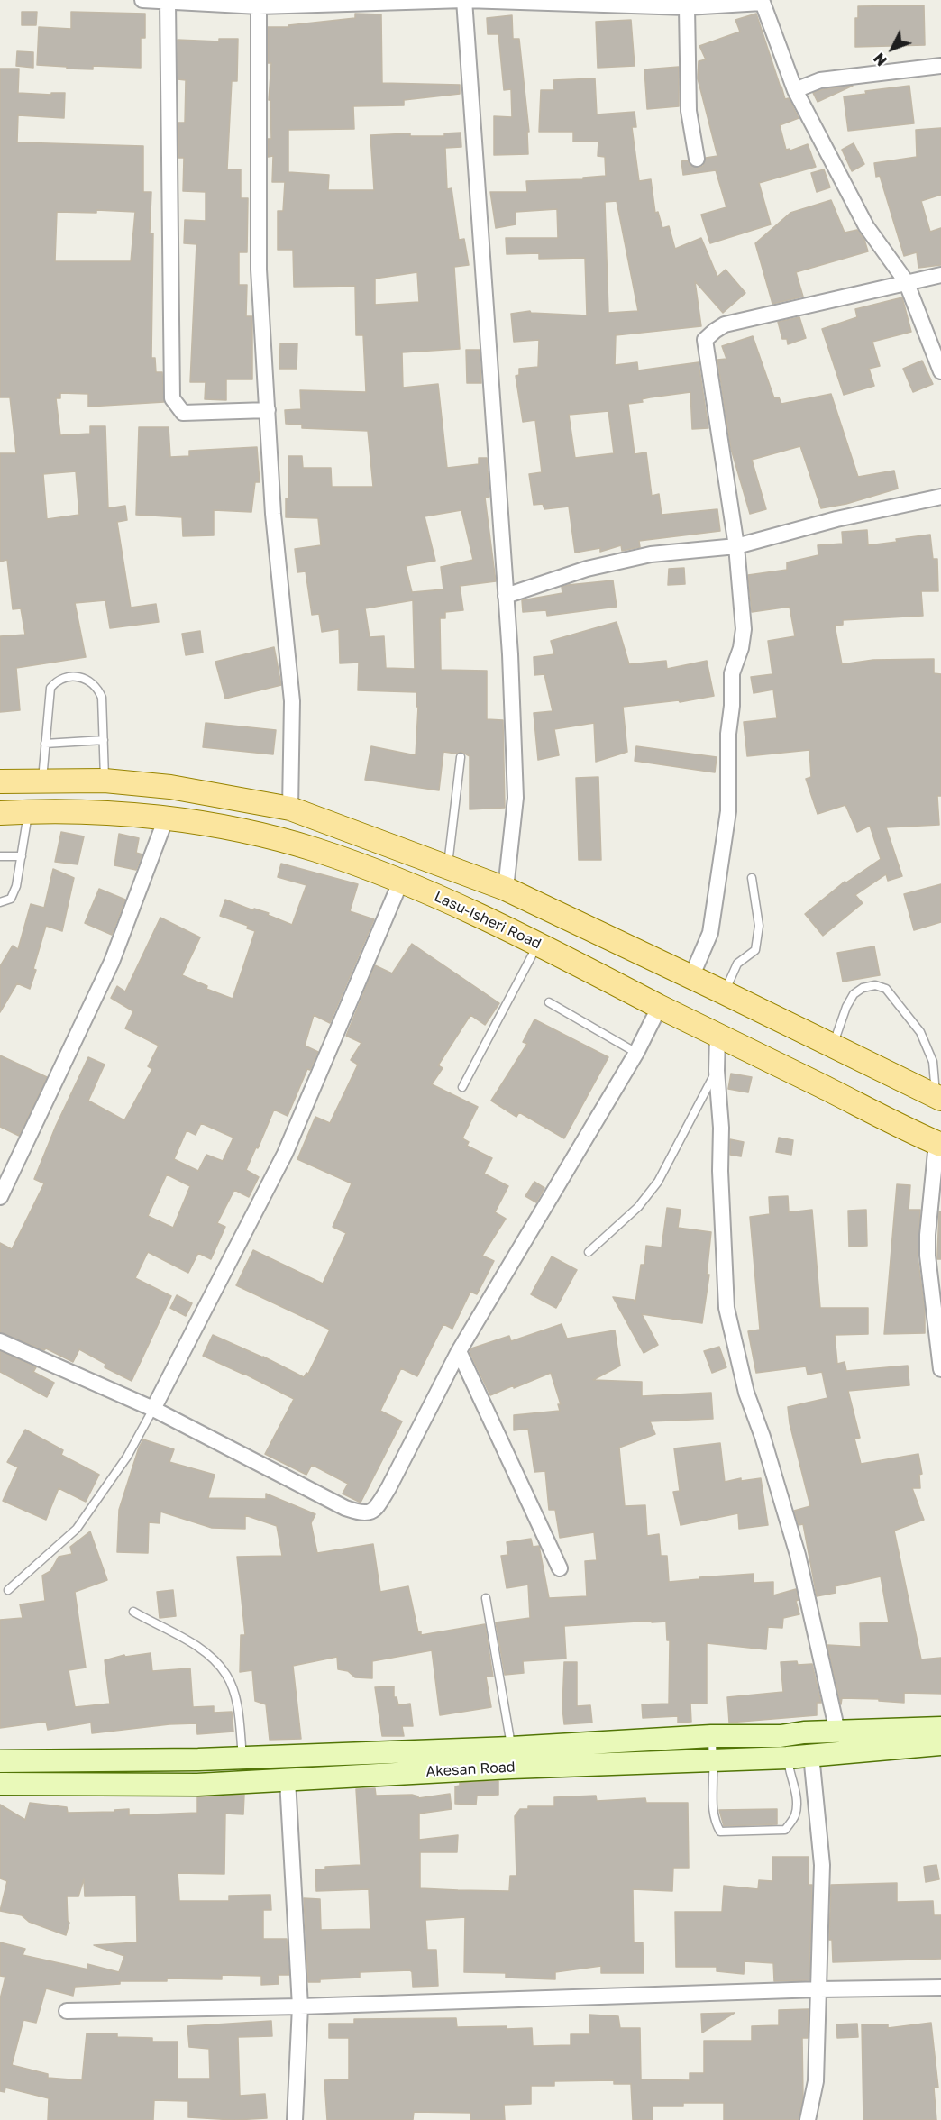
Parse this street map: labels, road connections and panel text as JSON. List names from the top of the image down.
{
  "streets": {
    "main road": ["Lasu-Isheri Road"],
    "street": ["Akesan Road"]
  },
  "north": "bottom left"
}
